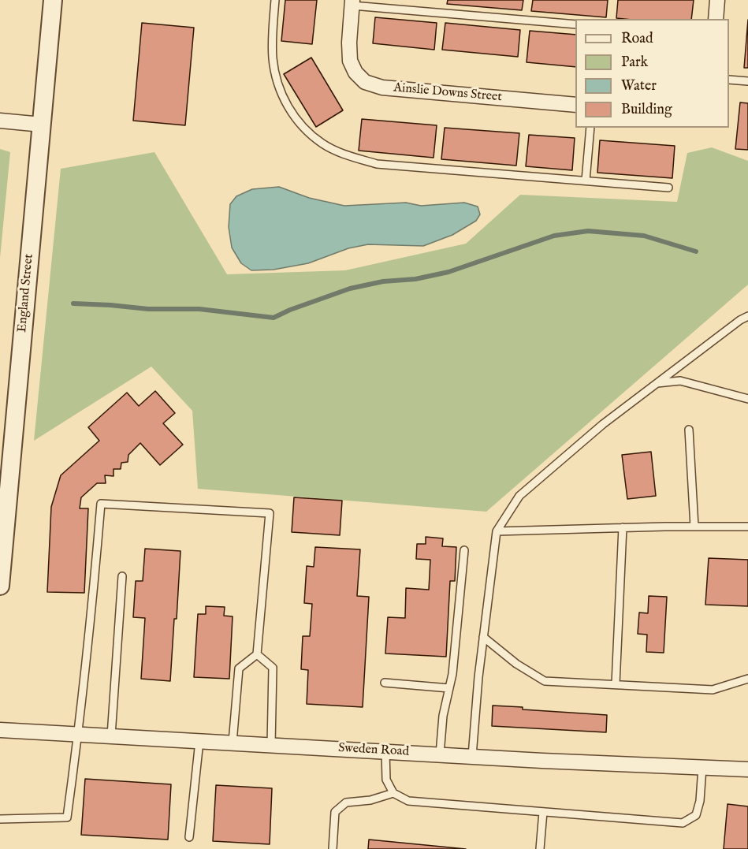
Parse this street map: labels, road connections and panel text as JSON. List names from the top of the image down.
{
  "streets": {
    "street": ["Ainslie Downs Street", "England Street", "Sweden Road"]
  },
  "legend": [
    "Road",
    "Park",
    "Water",
    "Building"
  ]
}
